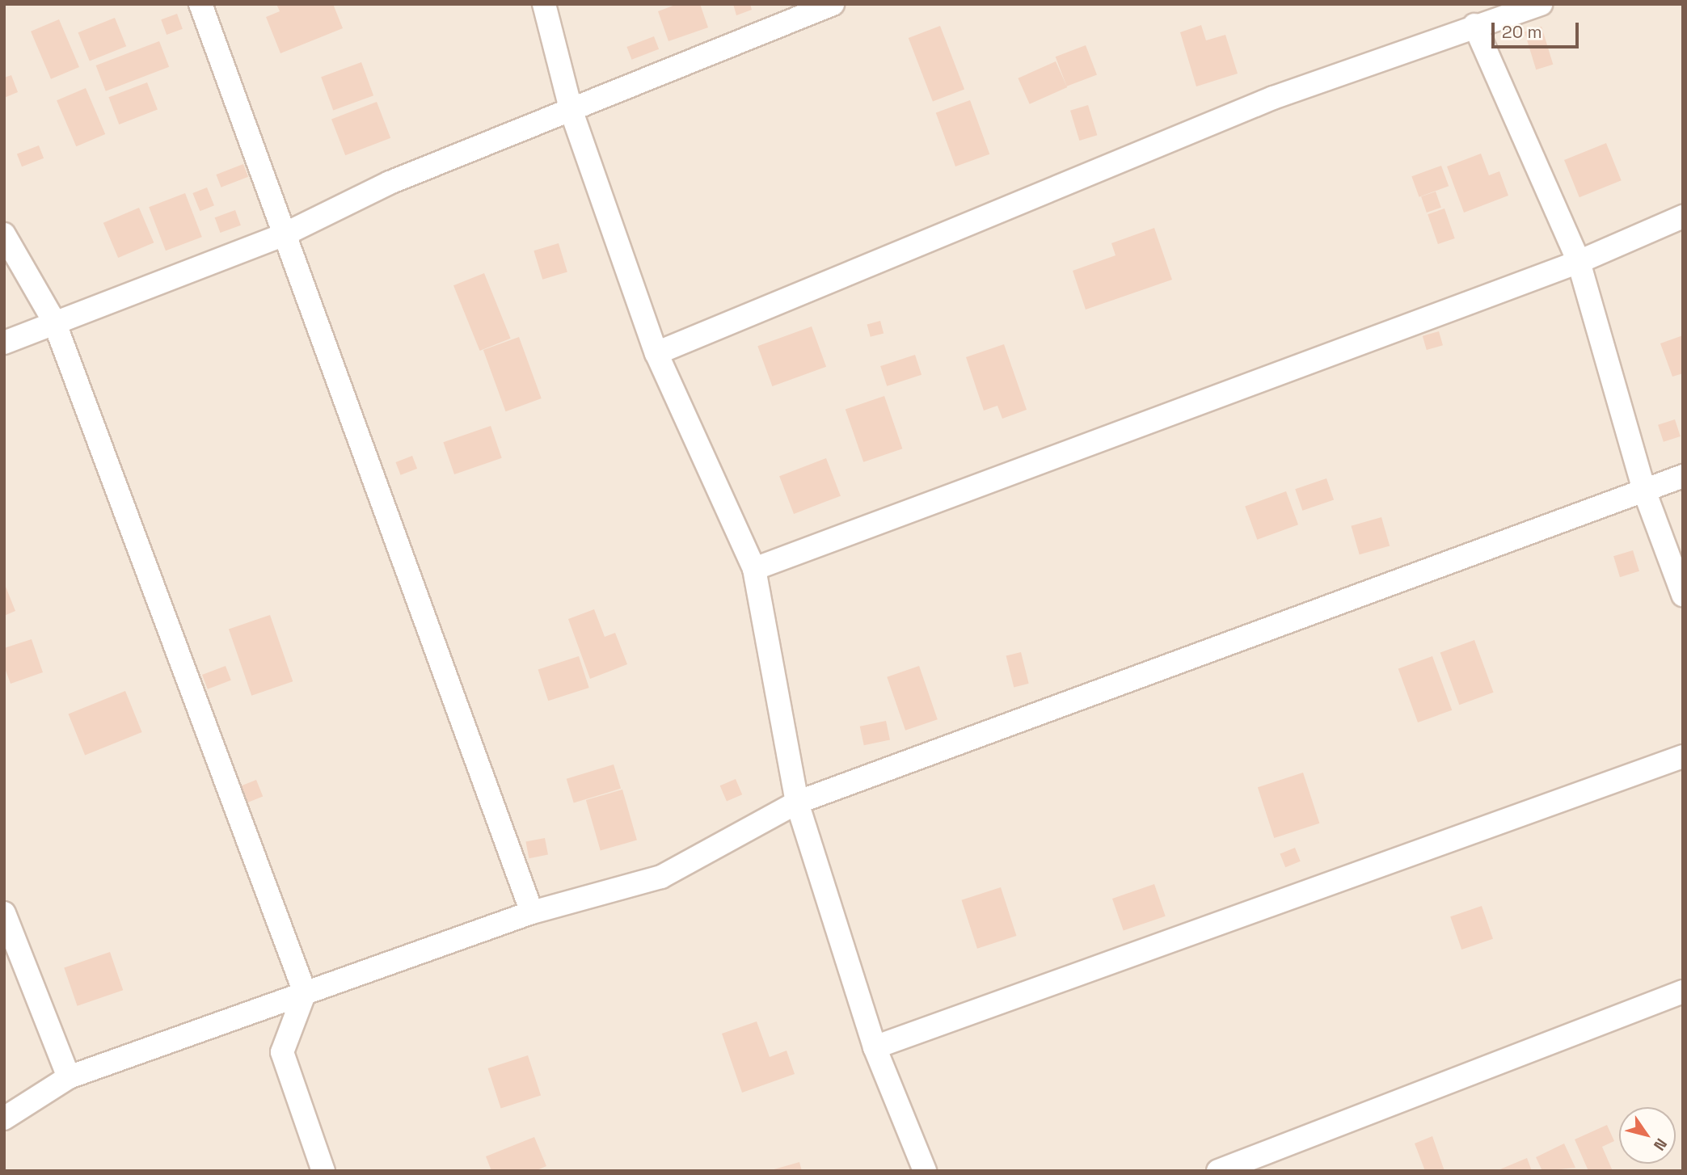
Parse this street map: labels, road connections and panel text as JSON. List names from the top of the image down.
{
  "scale_bar": "20 m",
  "north": "bottom right"
}
